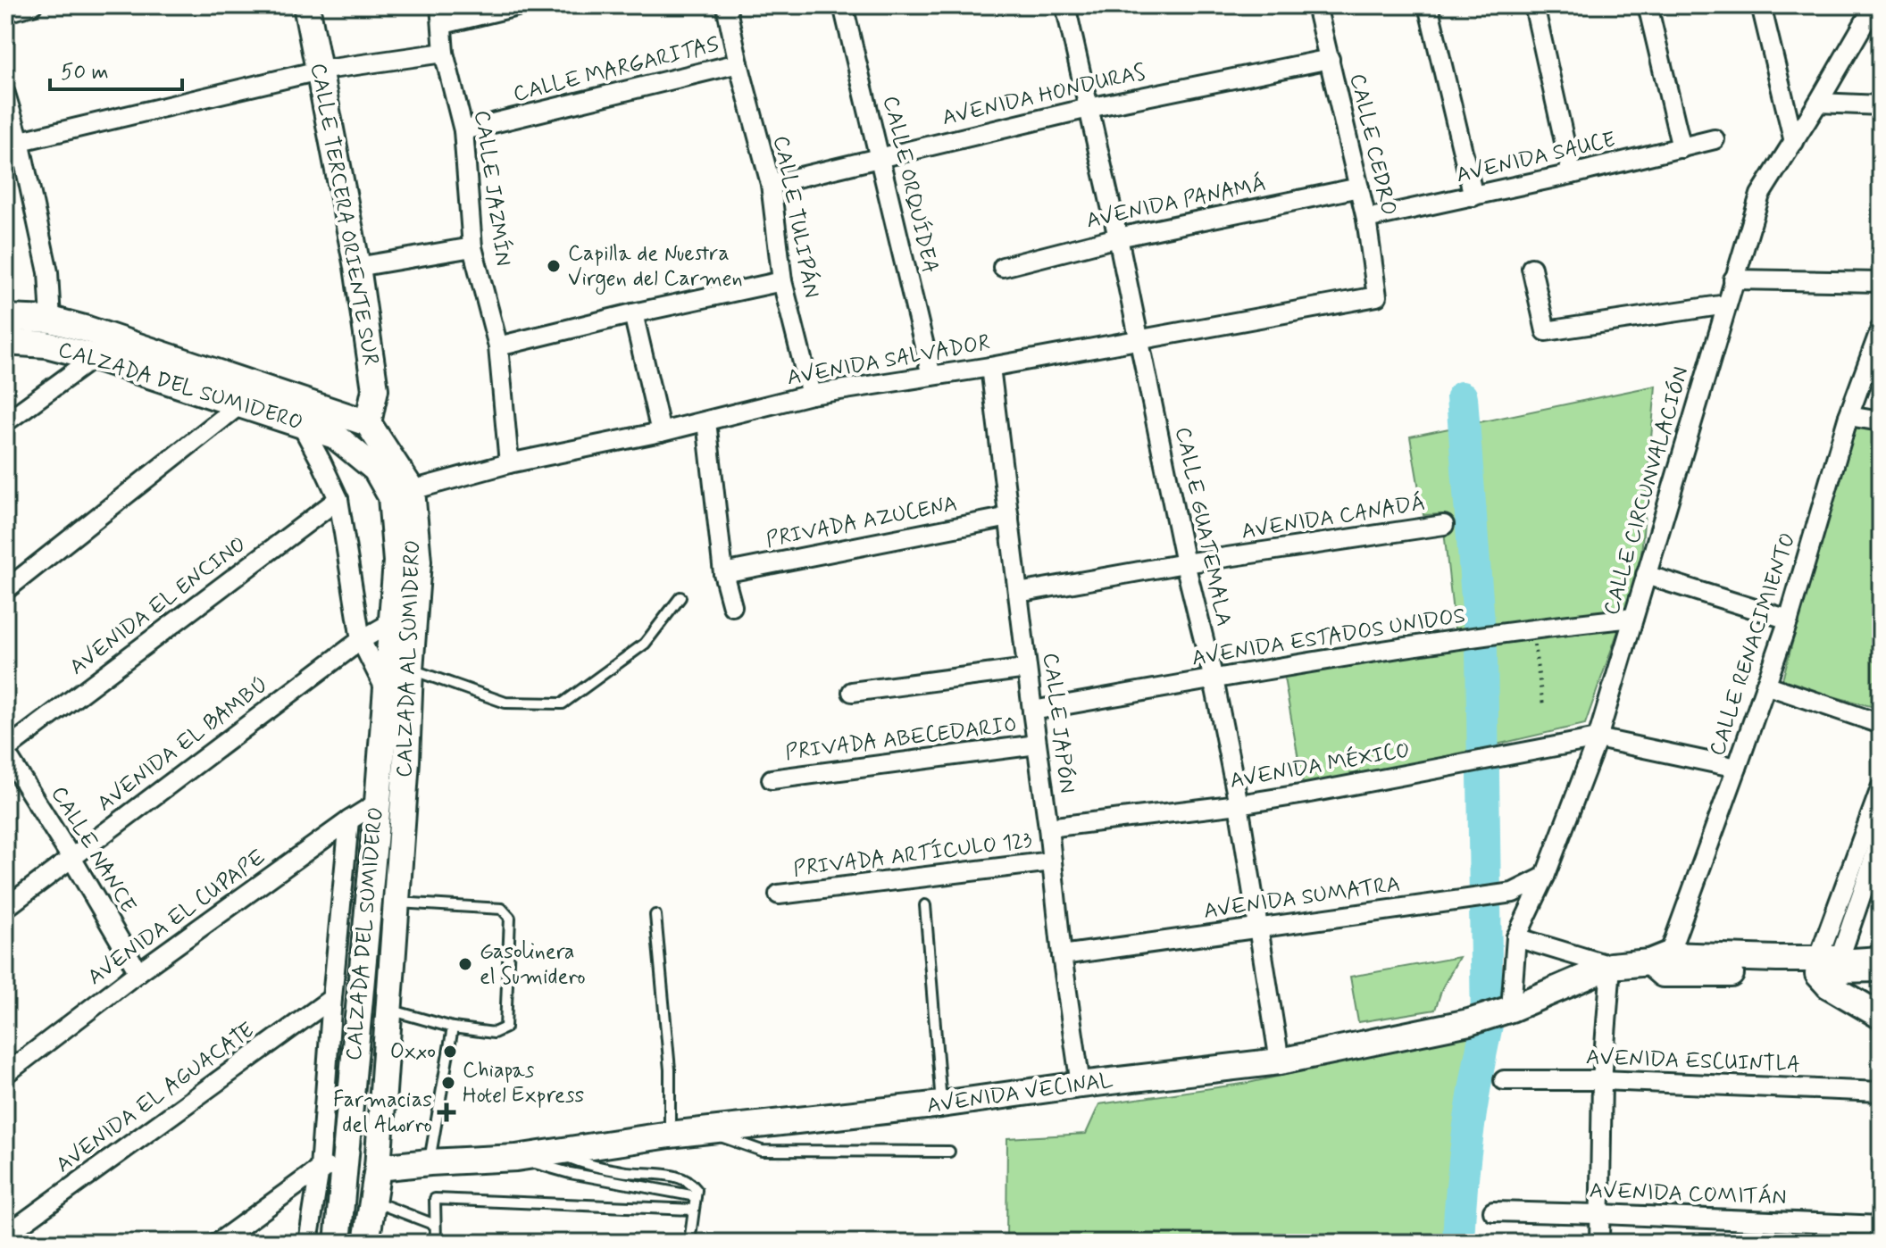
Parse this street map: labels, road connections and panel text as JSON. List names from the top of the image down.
{
  "streets": {
    "main road": [
      "CALLE TERCERA ORIENTE SUR",
      "CALZADA DEL SUMIDERO",
      "CALZADA AL SUMIDERO",
      "AVENIDA VECINAL"
    ],
    "street": [
      "CALLE MARGARITAS",
      "AVENIDA HONDURAS",
      "CALLE CEDRO",
      "AVENIDA SAUCE",
      "CALLE ORQUÍDEA",
      "CALLE JAZMÍN",
      "AVENIDA PANAMÁ",
      "CALLE TULIPÁN",
      "AVENIDA SALVADOR",
      "CALLE CIRCUNVALACIÓN",
      "AVENIDA CANADÁ",
      "PRIVADA AZUCENA",
      "CALLE GUATEMALA",
      "AVENIDA EL ENCINO",
      "AVENIDA ESTADOS UNIDOS",
      "CALLE RENACIMIENTO",
      "CALLE JAPÓN",
      "PRIVADA ABECEDARIO",
      "AVENIDA EL BAMBÚ",
      "AVENIDA MÉXICO",
      "CALLE NANCE",
      "PRIVADA ARTÍCULO 123",
      "AVENIDA SUMATRA",
      "AVENIDA EL CUPAPE",
      "AVENIDA ESCUINTLA",
      "AVENIDA EL AGUACATE",
      "AVENIDA COMITÁN"
    ]
  },
  "crossings": [
    ["CALLE MARGARITAS", "CALLE JAZMÍN"],
    ["CALLE MARGARITAS", "CALLE TULIPÁN"],
    ["AVENIDA HONDURAS", "CALLE CEDRO"],
    ["AVENIDA HONDURAS", "CALLE ORQUÍDEA"],
    ["AVENIDA HONDURAS", "CALLE TULIPÁN"],
    ["AVENIDA HONDURAS", "CALLE GUATEMALA"],
    ["CALLE CEDRO", "AVENIDA SAUCE"],
    ["CALLE CEDRO", "AVENIDA PANAMÁ"],
    ["CALLE CEDRO", "AVENIDA SALVADOR"],
    ["CALLE ORQUÍDEA", "AVENIDA SALVADOR"],
    ["CALLE JAZMÍN", "AVENIDA SALVADOR"],
    ["AVENIDA PANAMÁ", "CALLE GUATEMALA"],
    ["CALLE TERCERA ORIENTE SUR", "CALZADA AL SUMIDERO"],
    ["CALLE TULIPÁN", "AVENIDA SALVADOR"],
    ["AVENIDA SALVADOR", "CALLE GUATEMALA"],
    ["AVENIDA SALVADOR", "CALZADA AL SUMIDERO"],
    ["AVENIDA SALVADOR", "CALLE JAPÓN"],
    ["CALZADA DEL SUMIDERO", "CALZADA AL SUMIDERO"],
    ["CALZADA DEL SUMIDERO", "AVENIDA EL BAMBÚ"],
    ["CALZADA DEL SUMIDERO", "AVENIDA EL CUPAPE"],
    ["CALLE CIRCUNVALACIÓN", "AVENIDA ESTADOS UNIDOS"],
    ["CALLE CIRCUNVALACIÓN", "AVENIDA MÉXICO"],
    ["CALLE CIRCUNVALACIÓN", "AVENIDA SUMATRA"],
    ["CALLE CIRCUNVALACIÓN", "AVENIDA VECINAL"],
    ["AVENIDA CANADÁ", "CALLE GUATEMALA"],
    ["AVENIDA CANADÁ", "CALLE JAPÓN"],
    ["PRIVADA AZUCENA", "CALLE JAPÓN"],
    ["CALLE GUATEMALA", "AVENIDA ESTADOS UNIDOS"],
    ["CALLE GUATEMALA", "AVENIDA MÉXICO"],
    ["CALLE GUATEMALA", "AVENIDA SUMATRA"],
    ["CALLE GUATEMALA", "AVENIDA VECINAL"],
    ["AVENIDA EL ENCINO", "CALLE NANCE"],
    ["AVENIDA ESTADOS UNIDOS", "CALLE JAPÓN"],
    ["CALLE RENACIMIENTO", "AVENIDA VECINAL"],
    ["CALZADA AL SUMIDERO", "AVENIDA VECINAL"],
    ["CALLE JAPÓN", "PRIVADA ABECEDARIO"],
    ["CALLE JAPÓN", "AVENIDA MÉXICO"],
    ["CALLE JAPÓN", "PRIVADA ARTÍCULO 123"],
    ["CALLE JAPÓN", "AVENIDA SUMATRA"],
    ["CALLE JAPÓN", "AVENIDA VECINAL"],
    ["AVENIDA EL BAMBÚ", "CALLE NANCE"],
    ["CALLE NANCE", "AVENIDA EL CUPAPE"]
  ],
  "places": {
    "other": [
      "Capilla de Nuestra Virgen del Carmen",
      "Gasolinera el Sumidero",
      "Oxxo",
      "Chiapas Hotel Express"
    ],
    "health": ["Farmacias del Ahorro"]
  },
  "scale_bar": "50 m"
}
